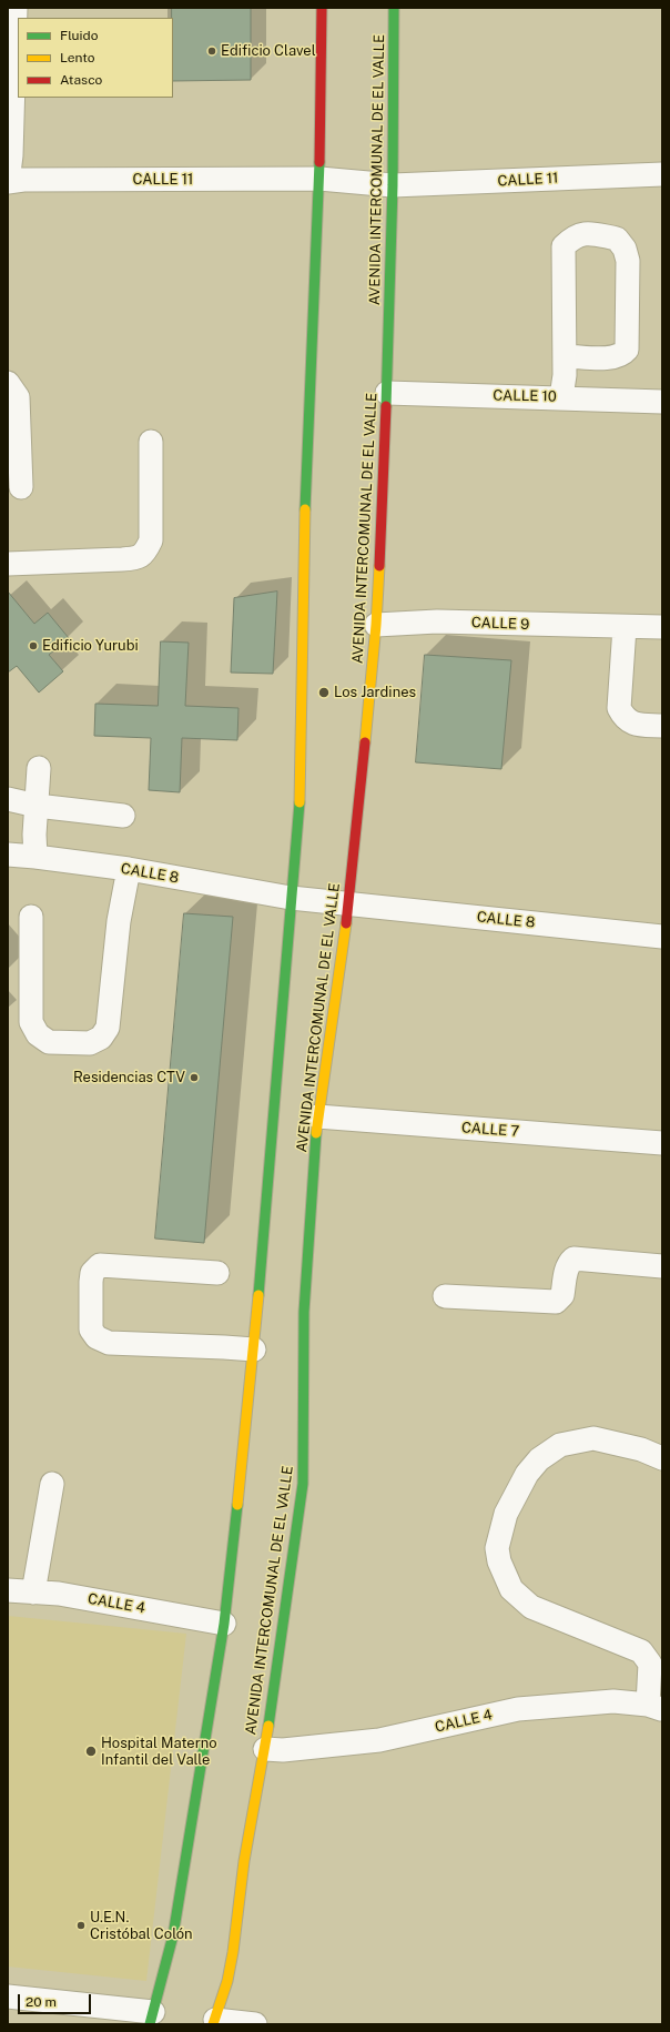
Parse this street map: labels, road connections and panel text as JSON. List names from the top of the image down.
{
  "streets": {
    "main road": ["AVENIDA INTERCOMUNAL DE EL VALLE"],
    "street": [
      "CALLE 11",
      "CALLE 10",
      "CALLE 9",
      "CALLE 8",
      "CALLE 7",
      "CALLE 4"
    ]
  },
  "crossings": [
    ["AVENIDA INTERCOMUNAL DE EL VALLE", "CALLE 11"],
    ["AVENIDA INTERCOMUNAL DE EL VALLE", "CALLE 10"],
    ["AVENIDA INTERCOMUNAL DE EL VALLE", "CALLE 9"],
    ["AVENIDA INTERCOMUNAL DE EL VALLE", "CALLE 8"],
    ["AVENIDA INTERCOMUNAL DE EL VALLE", "CALLE 7"],
    ["AVENIDA INTERCOMUNAL DE EL VALLE", "CALLE 4"]
  ],
  "places": [
    "Edificio Clavel",
    "Edificio Yurubi",
    "Los Jardines",
    "Residencias CTV",
    "Hospital Materno Infantil del Valle",
    "U.E.N. Cristóbal Colón"
  ],
  "legend": ["Fluido", "Lento", "Atasco"],
  "scale_bar": "20 m"
}
